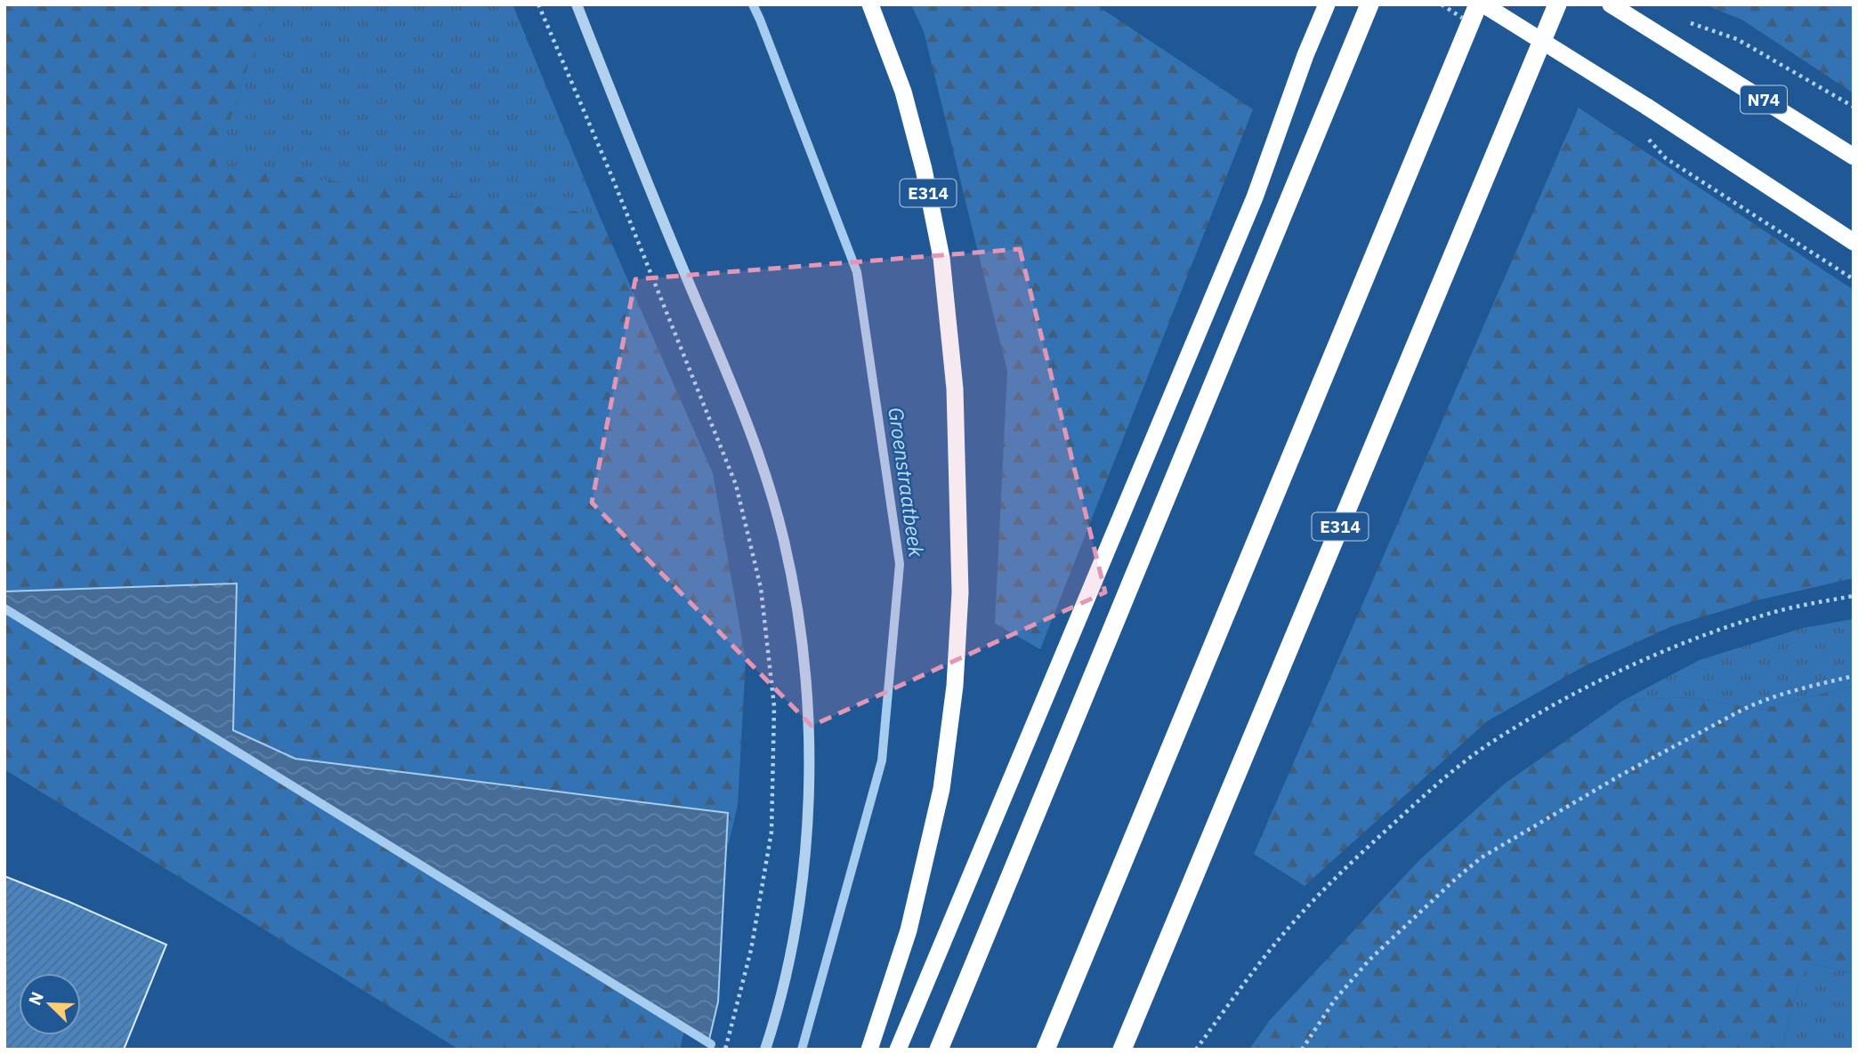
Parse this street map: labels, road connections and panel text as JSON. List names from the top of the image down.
{
  "streets": {
    "highway": ["N74", "E314"]
  },
  "water": ["Groenstraatbeek"],
  "north": "top left"
}
